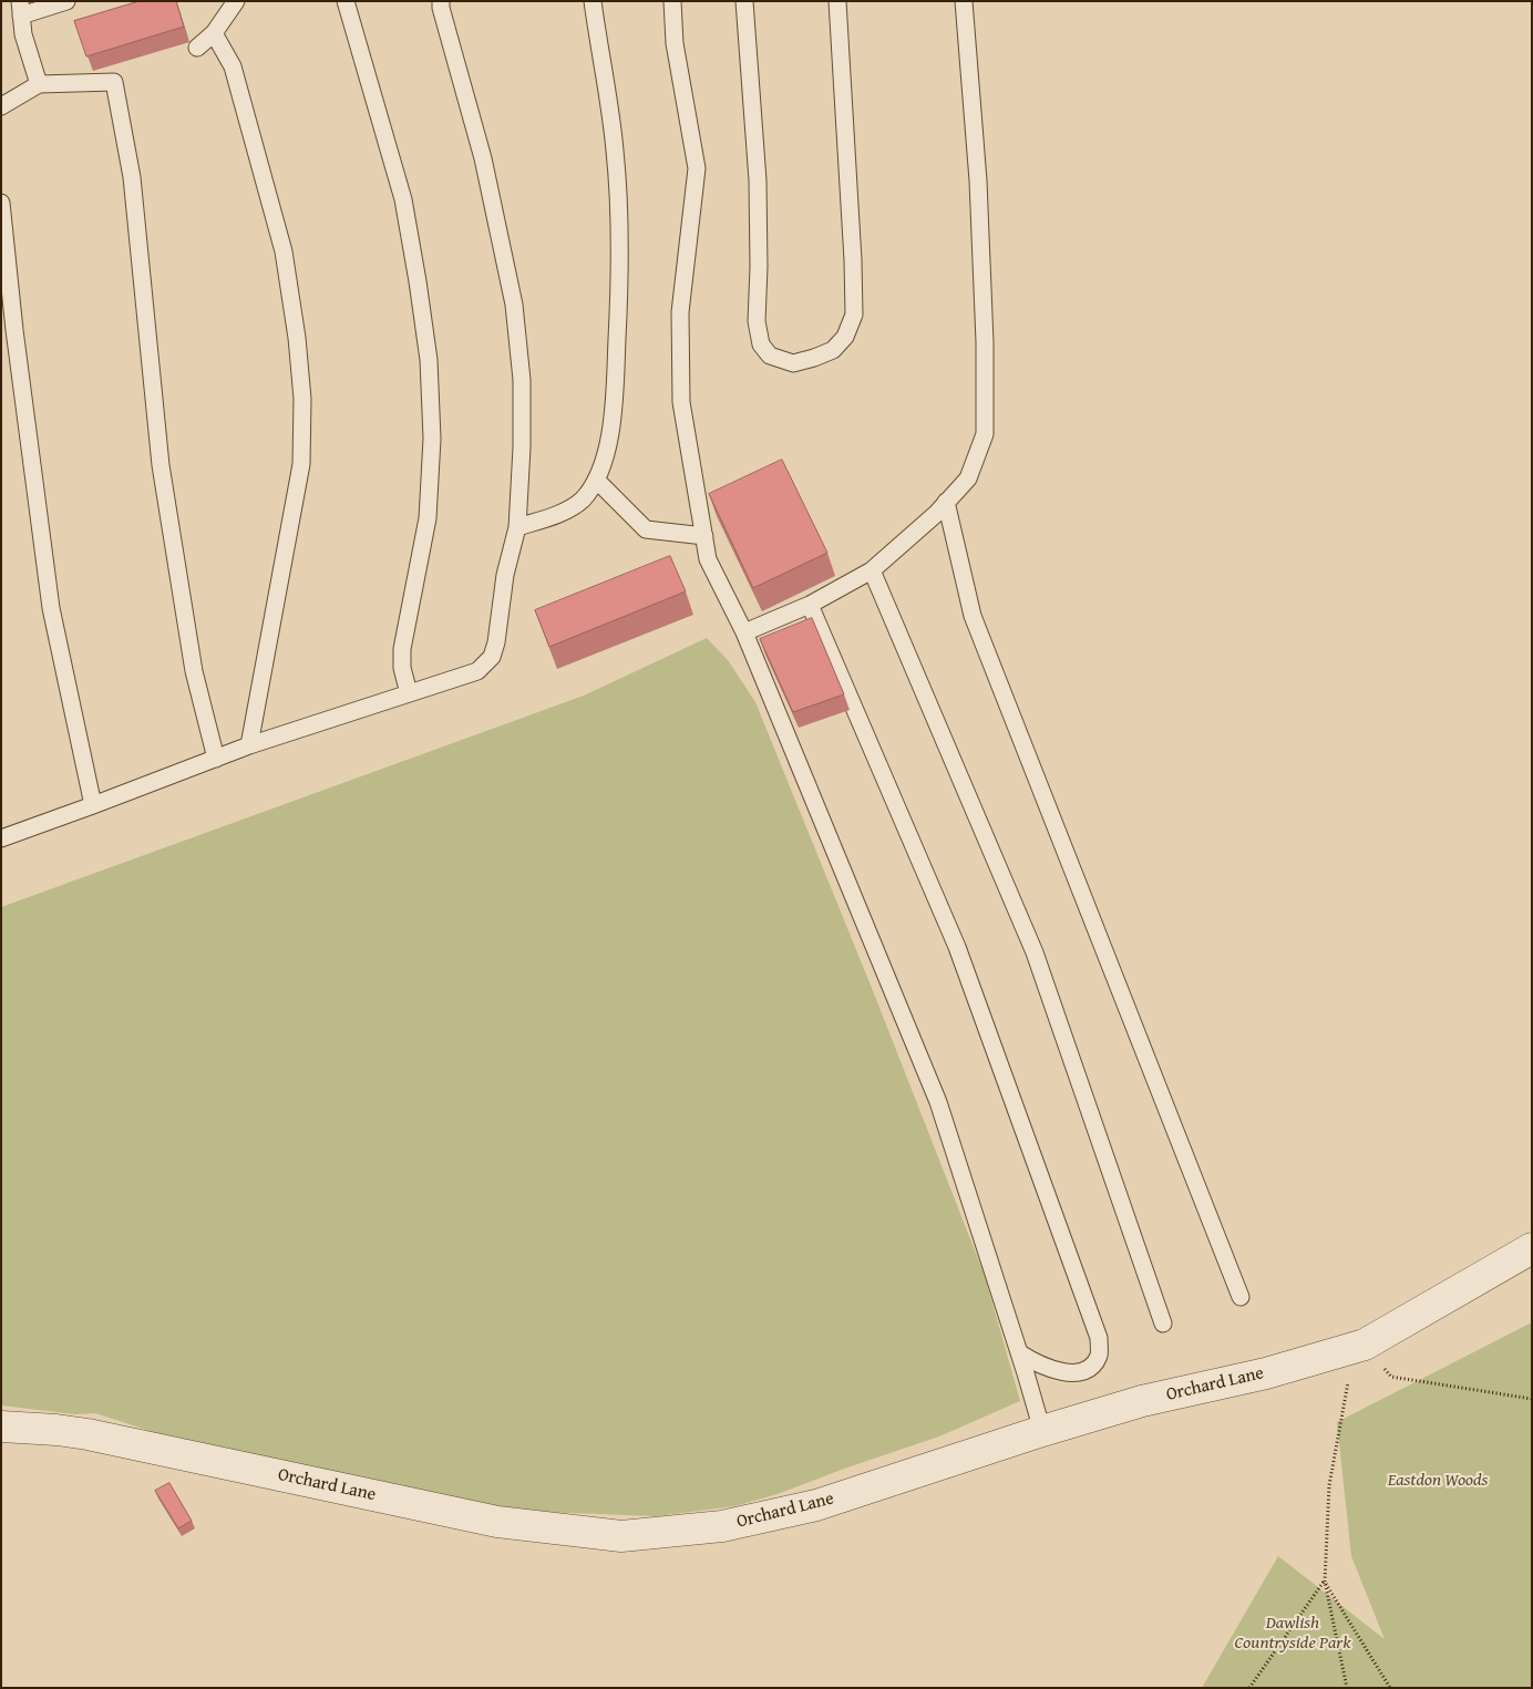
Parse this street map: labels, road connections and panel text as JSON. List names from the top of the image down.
{
  "streets": {
    "street": ["Orchard Lane"]
  },
  "parks": ["Eastdon Woods", "Dawlish Countryside Park"]
}
